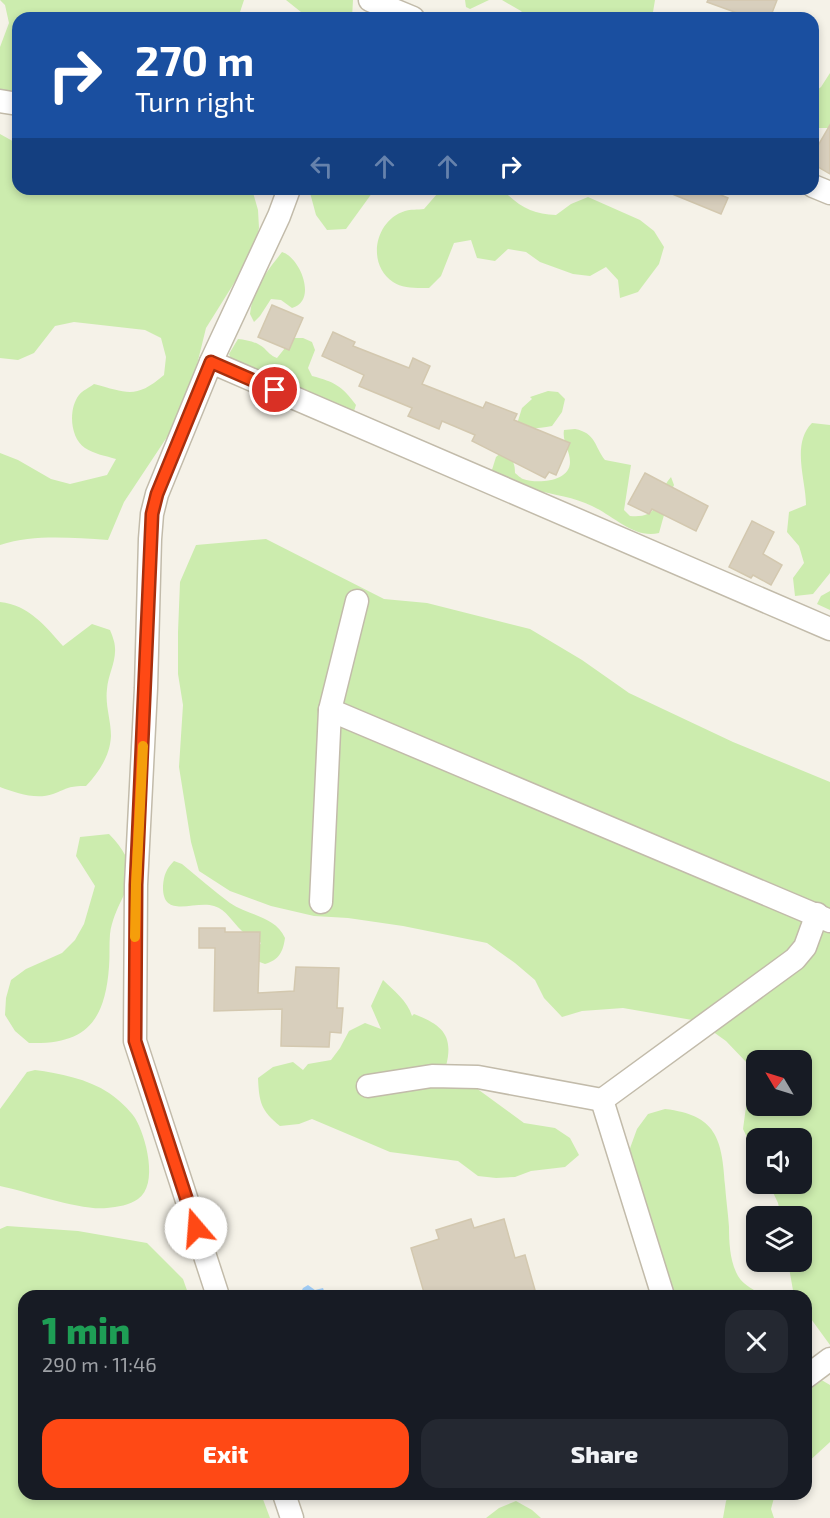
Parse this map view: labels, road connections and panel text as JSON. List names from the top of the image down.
{
  "north": "top left",
  "page": {
    "turn": ["270 m", "Turn right"],
    "heading": ["1 min", "290 m · 11:46"],
    "buttons": ["Exit", "Share"]
  }
}
